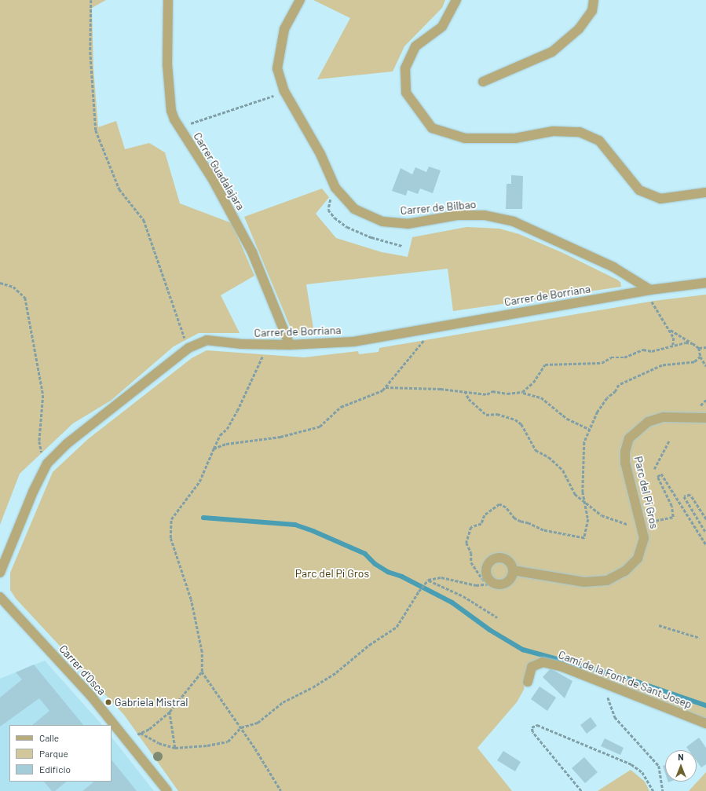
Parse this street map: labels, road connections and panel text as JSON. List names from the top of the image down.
{
  "streets": {
    "street": [
      "Carrer Guadalajara",
      "Carrer de Bilbao",
      "Carrer de Borriana",
      "Parc del Pi Gros",
      "Carrer d'Osca",
      "Camí de la Font de Sant Josep"
    ]
  },
  "crossings": [
    ["Carrer Guadalajara", "Carrer de Borriana"],
    ["Carrer de Bilbao", "Carrer de Borriana"]
  ],
  "parks": ["Parc del Pi Gros"],
  "places": ["Gabriela Mistral"],
  "legend": ["Calle", "Parque", "Edificio"],
  "north": "top"
}
